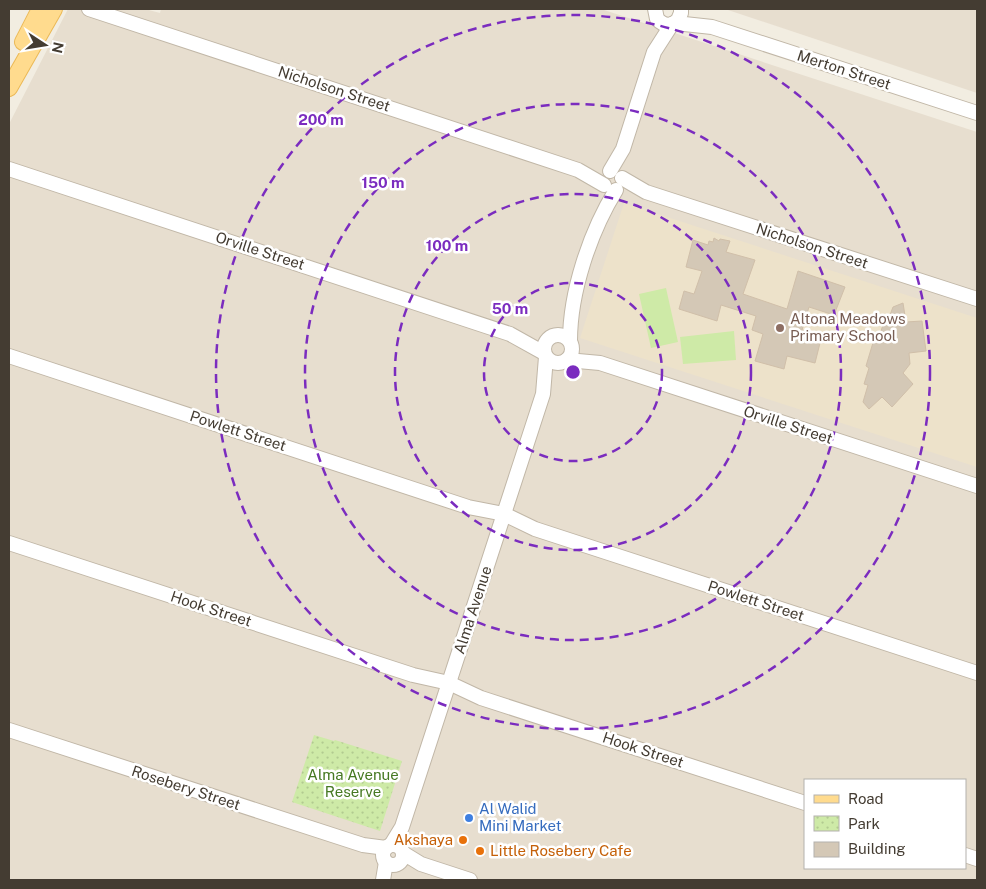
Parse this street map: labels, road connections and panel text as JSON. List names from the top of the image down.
{
  "streets": {
    "street": [
      "Merton Street",
      "Nicholson Street",
      "Orville Street",
      "Powlett Street",
      "Hook Street",
      "Alma Avenue",
      "Rosebery Street"
    ]
  },
  "crossings": [
    ["Orville Street", "Alma Avenue"],
    ["Powlett Street", "Alma Avenue"],
    ["Hook Street", "Alma Avenue"],
    ["Alma Avenue", "Rosebery Street"]
  ],
  "parks": ["Alma Avenue Reserve"],
  "places": [
    "Altona Meadows Primary School",
    "Al Walid Mini Market",
    "Akshaya",
    "Little Rosebery Cafe"
  ],
  "legend": ["Road", "Park", "Building"],
  "north": "right",
  "rings": [
    "200 m",
    "150 m",
    "100 m",
    "50 m"
  ]
}
